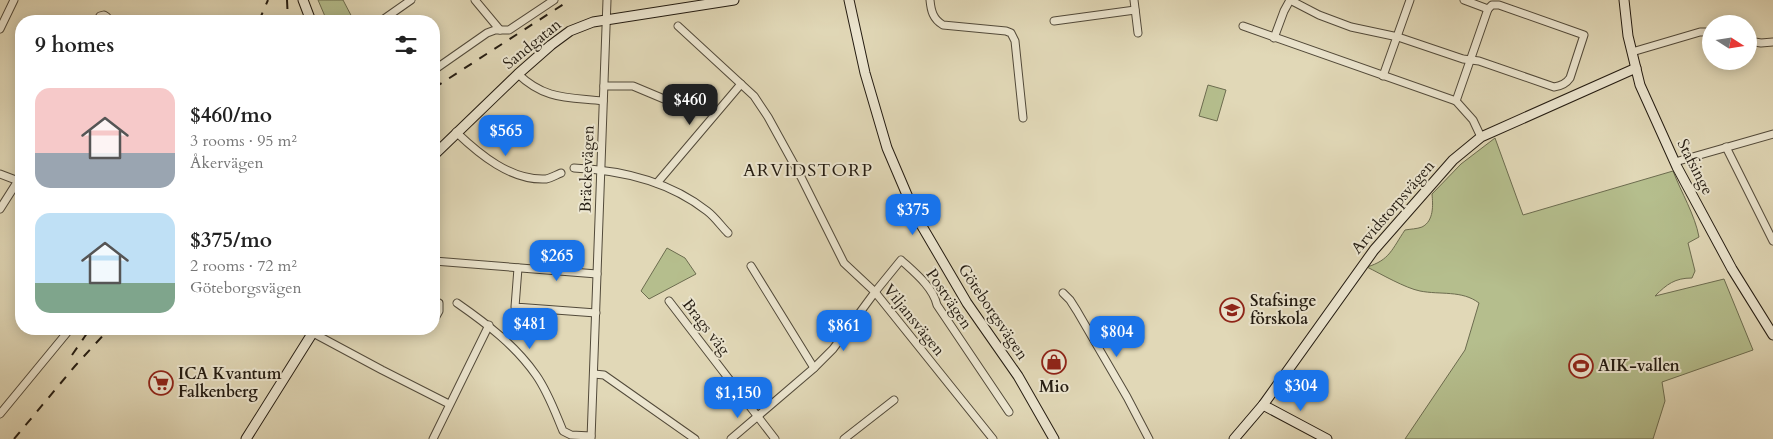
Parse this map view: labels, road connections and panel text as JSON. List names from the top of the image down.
{
  "streets": {
    "street": [
      "Sandgatan",
      "Stafsinge",
      "Bräckevägen",
      "Arvidstorpsvägen",
      "Postvägen",
      "Göteborgsvägen",
      "Viljansvägen",
      "Brags väg"
    ]
  },
  "crossings": [
    ["Sandgatan", "Bräckevägen"],
    ["Stafsinge", "Arvidstorpsvägen"],
    ["Postvägen", "Viljansvägen"],
    ["Postvägen", "Brags väg"]
  ],
  "districts": ["ARVIDSTORP"],
  "places": {
    "school or university": ["Stafsinge förskola"],
    "shop": ["Mio"],
    "sports": ["AIK-vallen"],
    "supermarket": ["ICA Kvantum Falkenberg"]
  },
  "north": "right",
  "page": {
    "heading": "9 homes",
    "list": [
      {
        "name": "$460/mo",
        "note": "3 rooms · 95 m² · Åkervägen"
      },
      {
        "name": "$375/mo",
        "note": "2 rooms · 72 m² · Göteborgsvägen"
      }
    ],
    "price": [
      "$460",
      "$565",
      "$375",
      "$265",
      "$481",
      "$861",
      "$804",
      "$304",
      "$1,150"
    ]
  }
}
